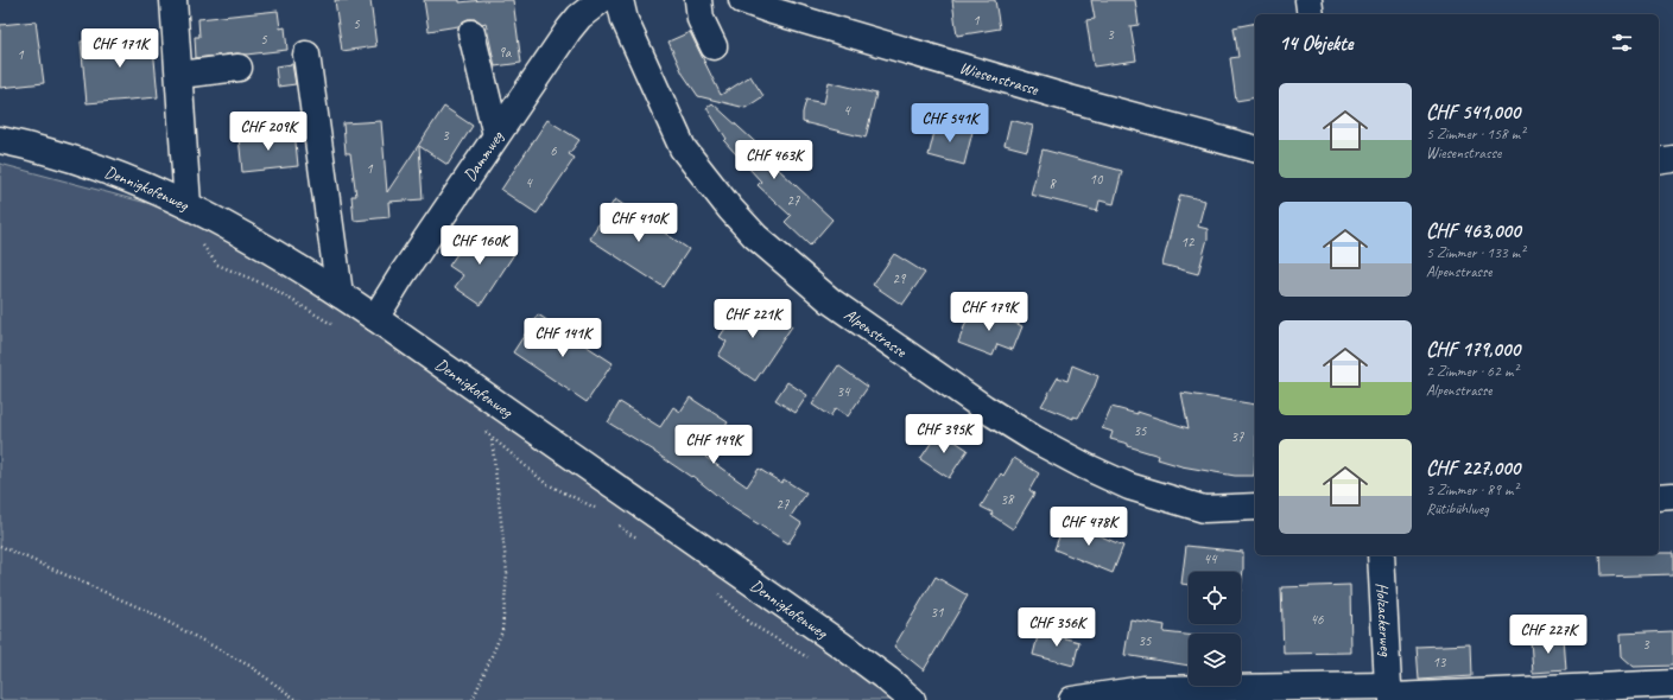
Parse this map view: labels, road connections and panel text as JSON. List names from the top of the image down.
{
  "streets": {
    "street": [
      "Wiesenstrasse",
      "Dammweg",
      "Dennigkofenweg",
      "Alpenstrasse",
      "Holzackerweg"
    ]
  },
  "crossings": [
    ["Dammweg", "Dennigkofenweg"]
  ],
  "house_numbers": [
    "1",
    "5",
    "3",
    "5",
    "9a",
    "1",
    "4",
    "3",
    "6",
    "1",
    "10",
    "4",
    "8",
    "27",
    "12",
    "29",
    "34",
    "35",
    "37",
    "38",
    "27",
    "44",
    "31",
    "46",
    "35",
    "3",
    "13"
  ],
  "page": {
    "heading": "14 Objekte",
    "price": [
      "CHF 171K",
      "CHF 541K",
      "CHF 209K",
      "CHF 463K",
      "CHF 410K",
      "CHF 160K",
      "CHF 179K",
      "CHF 221K",
      "CHF 141K",
      "CHF 395K",
      "CHF 149K",
      "CHF 478K",
      "CHF 356K",
      "CHF 227K"
    ],
    "list": [
      {
        "name": "CHF 541,000",
        "note": "5 Zimmer · 158 m² · Wiesenstrasse"
      },
      {
        "name": "CHF 463,000",
        "note": "5 Zimmer · 133 m² · Alpenstrasse"
      },
      {
        "name": "CHF 179,000",
        "note": "2 Zimmer · 62 m² · Alpenstrasse"
      },
      {
        "name": "CHF 227,000",
        "note": "3 Zimmer · 89 m² · Rütibühlweg"
      }
    ]
  }
}
